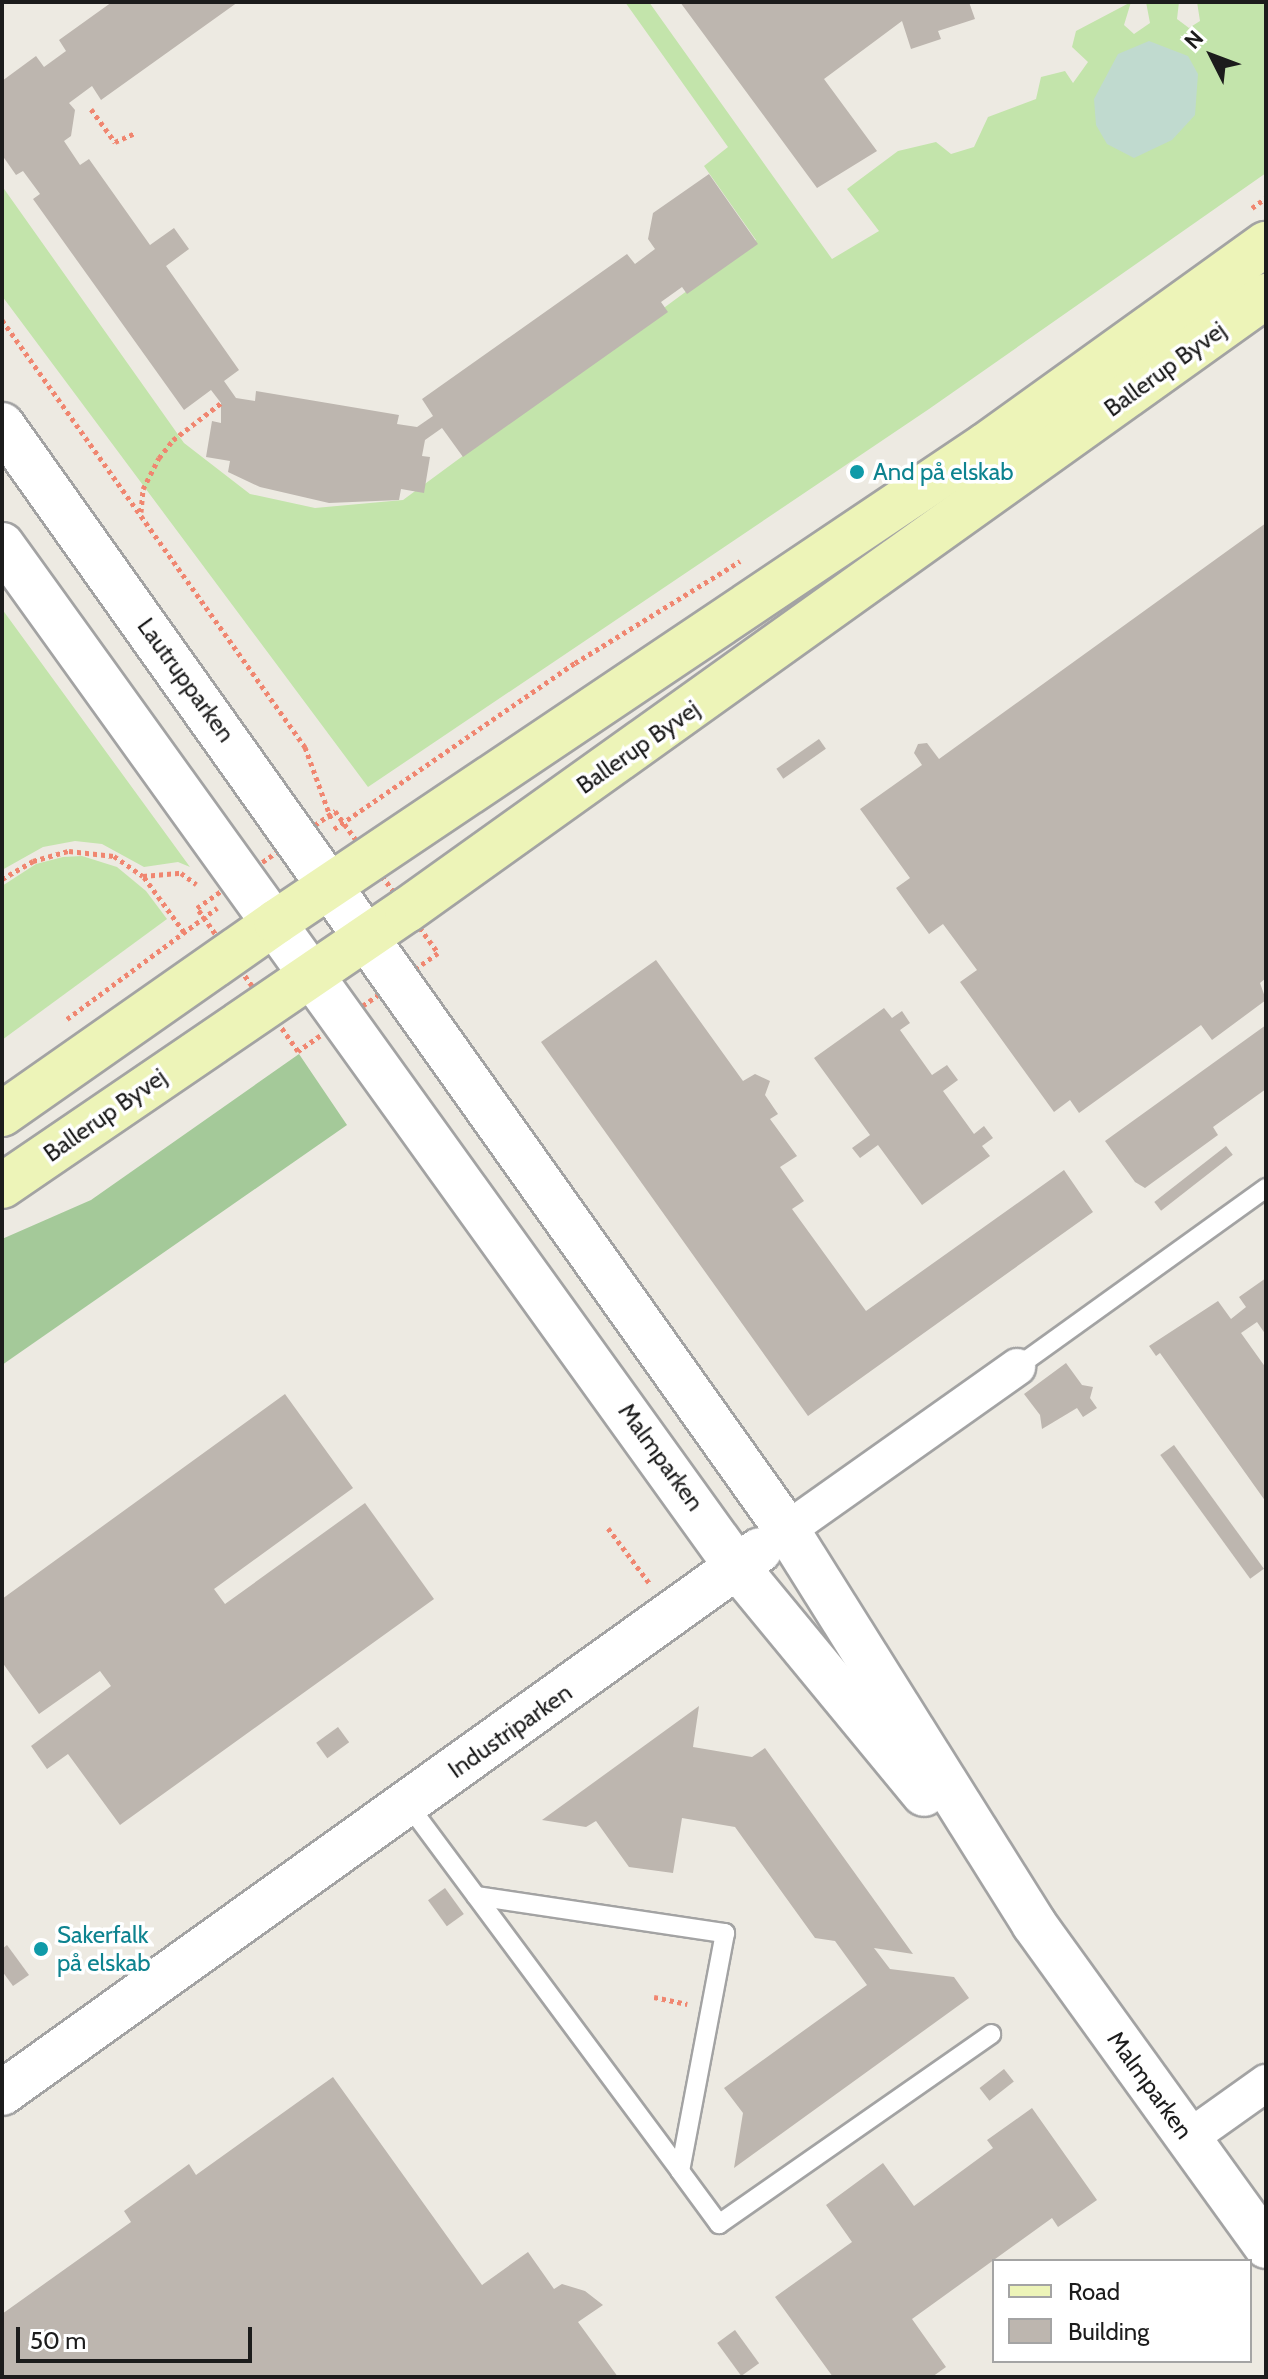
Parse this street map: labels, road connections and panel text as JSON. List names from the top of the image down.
{
  "streets": {
    "main road": ["Ballerup Byvej"],
    "street": ["Lautrupparken", "Malmparken", "Industriparken"]
  },
  "crossings": [
    ["Ballerup Byvej", "Lautrupparken"],
    ["Ballerup Byvej", "Malmparken"],
    ["Lautrupparken", "Malmparken"],
    ["Malmparken", "Industriparken"]
  ],
  "places": ["And på elskab", "Sakerfalk på elskab"],
  "legend": ["Road", "Building"],
  "scale_bar": "50 m",
  "north": "top left"
}
